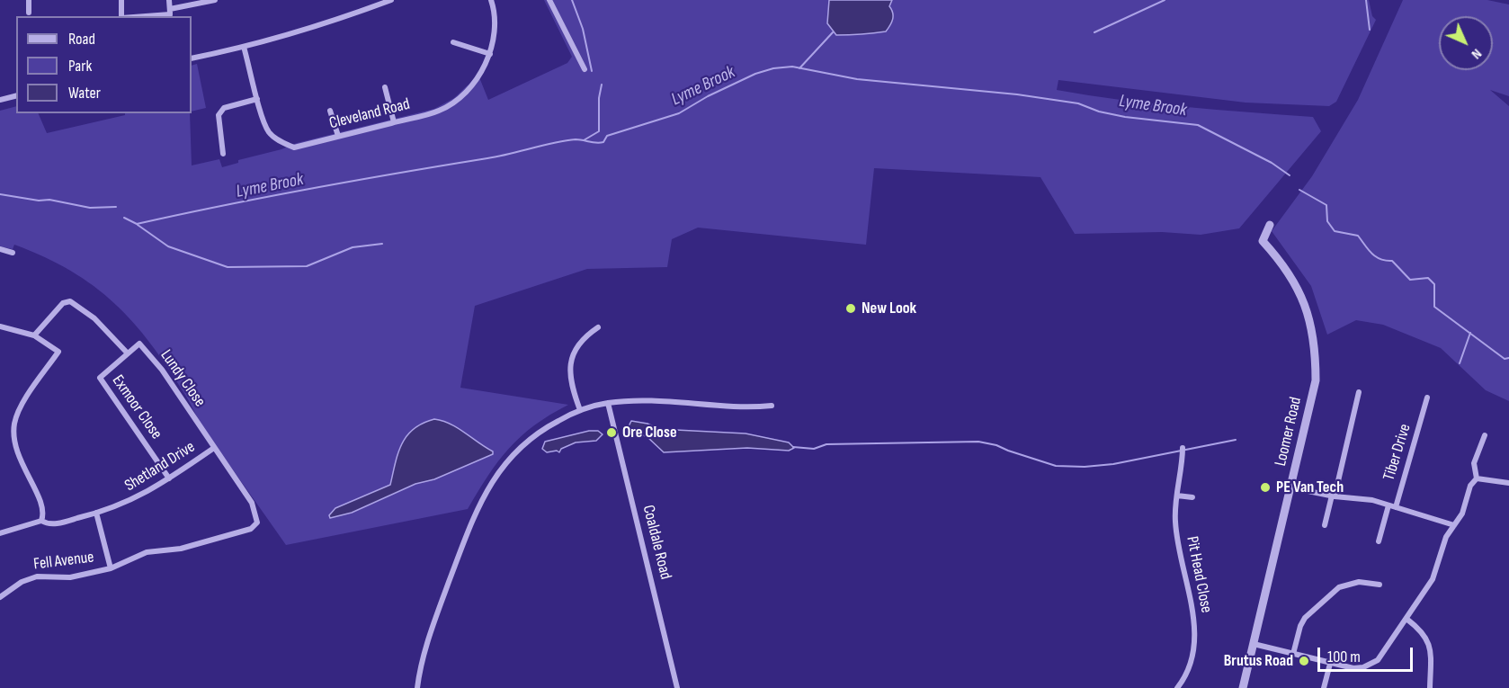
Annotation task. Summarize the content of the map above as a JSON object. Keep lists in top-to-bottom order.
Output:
{
  "streets": {
    "street": [
      "Cleveland Road",
      "Lundy Close",
      "Exmoor Close",
      "Loomer Road",
      "Tiber Drive",
      "Shetland Drive",
      "Coaldale Road",
      "Fell Avenue",
      "Pit Head Close"
    ]
  },
  "crossings": [
    ["Lundy Close", "Exmoor Close"],
    ["Lundy Close", "Shetland Drive"],
    ["Exmoor Close", "Shetland Drive"],
    ["Shetland Drive", "Fell Avenue"]
  ],
  "water": ["Lyme Brook"],
  "places": [
    "New Look",
    "Ore Close",
    "PE Van Tech",
    "Brutus Road"
  ],
  "legend": ["Road", "Park", "Water"],
  "scale_bar": "100 m",
  "north": "bottom right"
}
